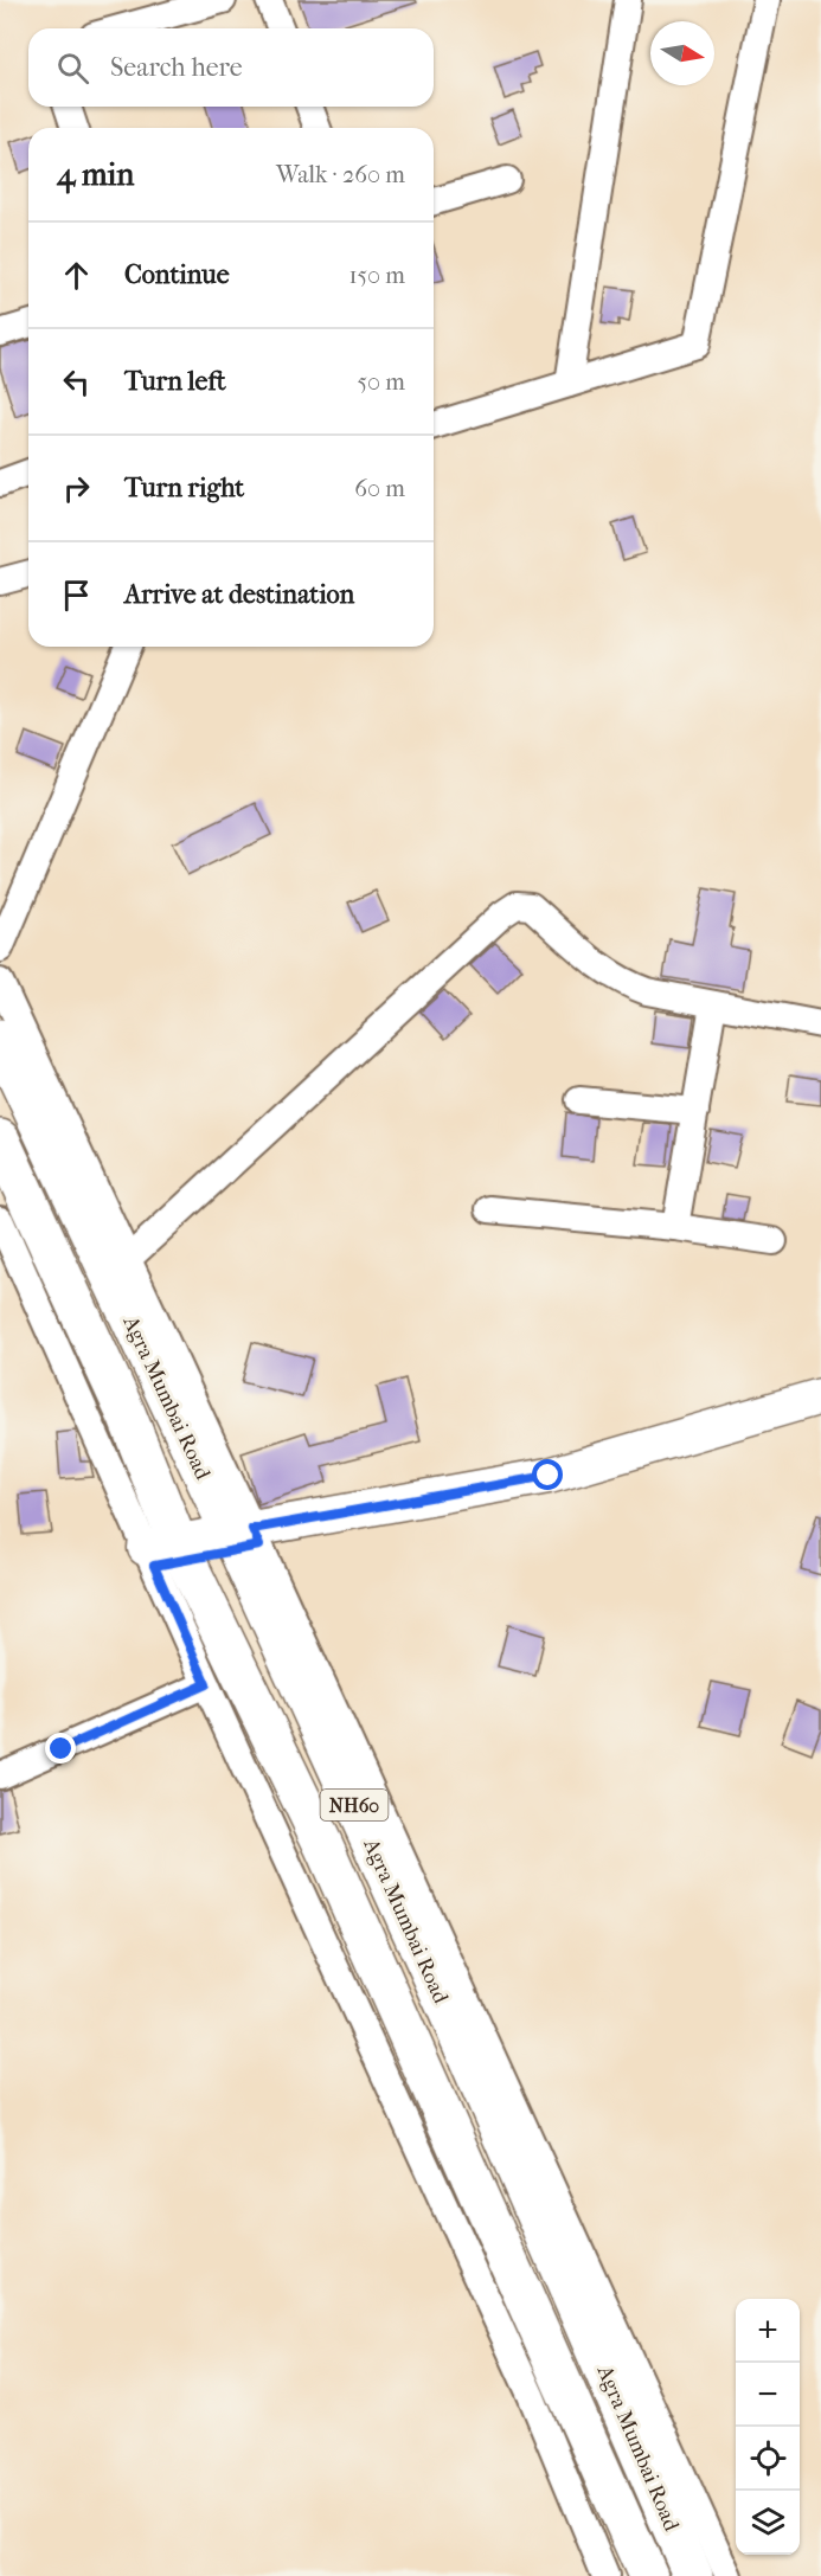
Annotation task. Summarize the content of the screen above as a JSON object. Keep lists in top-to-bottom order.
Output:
{
  "streets": {
    "highway": ["Agra Mumbai Road", "NH60"]
  },
  "north": "right",
  "page": {
    "search": "Search here",
    "heading": ["4 min", "Walk · 260 m"],
    "list": [
      ["Continue", "150 m"],
      ["Turn left", "50 m"],
      ["Turn right", "60 m"],
      "Arrive at destination"
    ],
    "map_buttons": ["+", "−"]
  }
}
